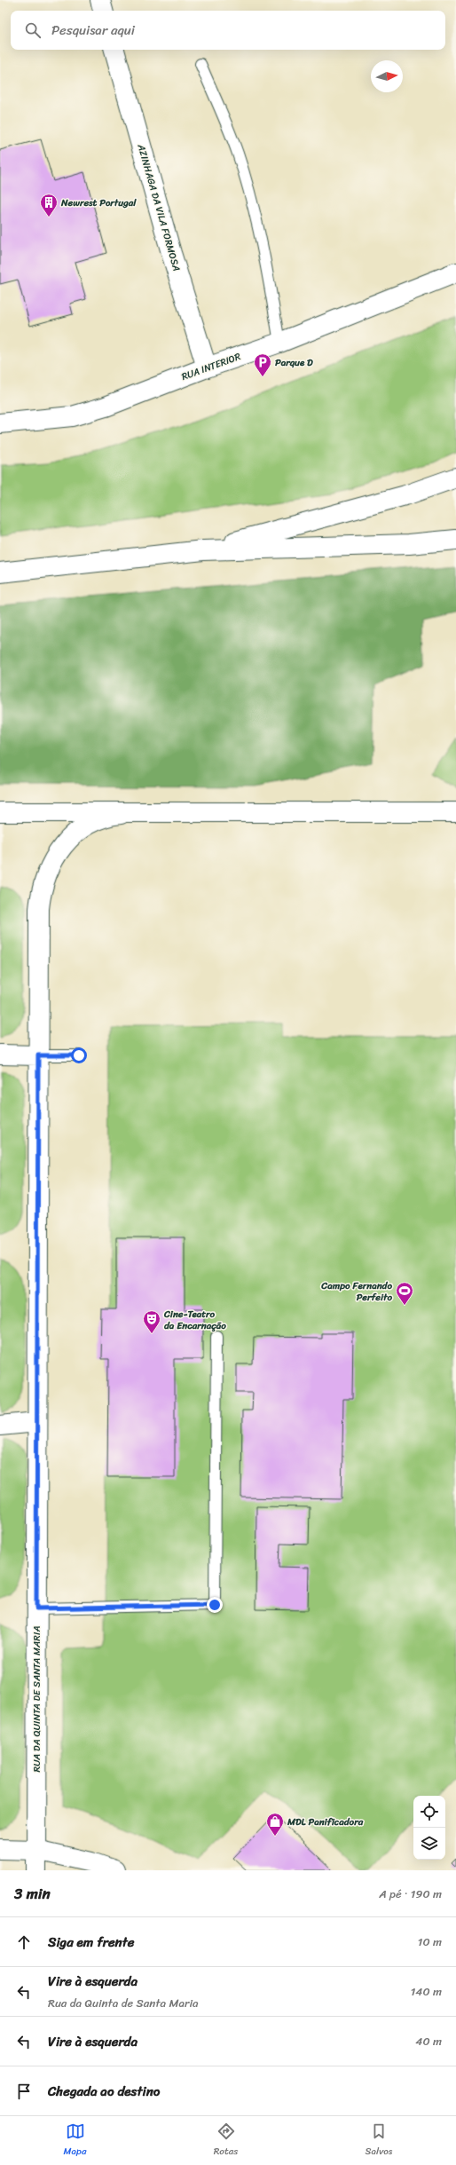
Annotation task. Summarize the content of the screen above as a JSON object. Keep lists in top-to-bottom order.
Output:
{
  "streets": {
    "main road": ["AZINHAGA DA VILA FORMOSA", "RUA INTERIOR", "RUA DA QUINTA DE SANTA MARIA"]
  },
  "crossings": [
    ["AZINHAGA DA VILA FORMOSA", "RUA INTERIOR"]
  ],
  "places": {
    "building": ["Newrest Portugal"],
    "parking": ["Parque D"],
    "sports": ["Campo Fernando Perfeito"],
    "theatre": ["Cine-Teatro da Encarnação"],
    "shop": ["MDL Panificadora"]
  },
  "north": "right",
  "page": {
    "search": "Pesquisar aqui",
    "heading": ["3 min", "A pé · 190 m"],
    "list": [
      ["Siga em frente", "10 m"],
      ["Vire à esquerda", "Rua da Quinta de Santa Maria", "140 m"],
      ["Vire à esquerda", "40 m"],
      "Chegada ao destino"
    ],
    "nav": ["Mapa", "Rotas", "Salvos"]
  }
}
